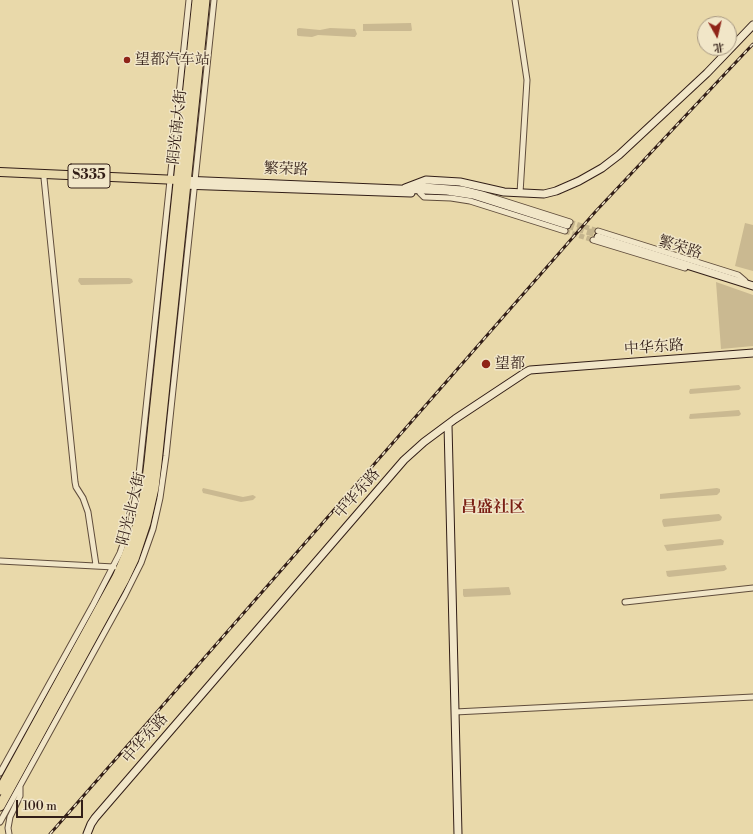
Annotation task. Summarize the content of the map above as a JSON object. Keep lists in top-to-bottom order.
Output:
{
  "streets": {
    "highway": ["阳光南大街", "阳光北大街"],
    "main road": ["繁荣路", "S335"],
    "street": ["中华东路"]
  },
  "crossings": [
    ["阳光南大街", "繁荣路"],
    ["阳光南大街", "阳光北大街"],
    ["繁荣路", "阳光北大街"]
  ],
  "districts": ["昌盛社区"],
  "places": ["望都汽车站", "望都"],
  "scale_bar": "100 m",
  "north": "bottom"
}
